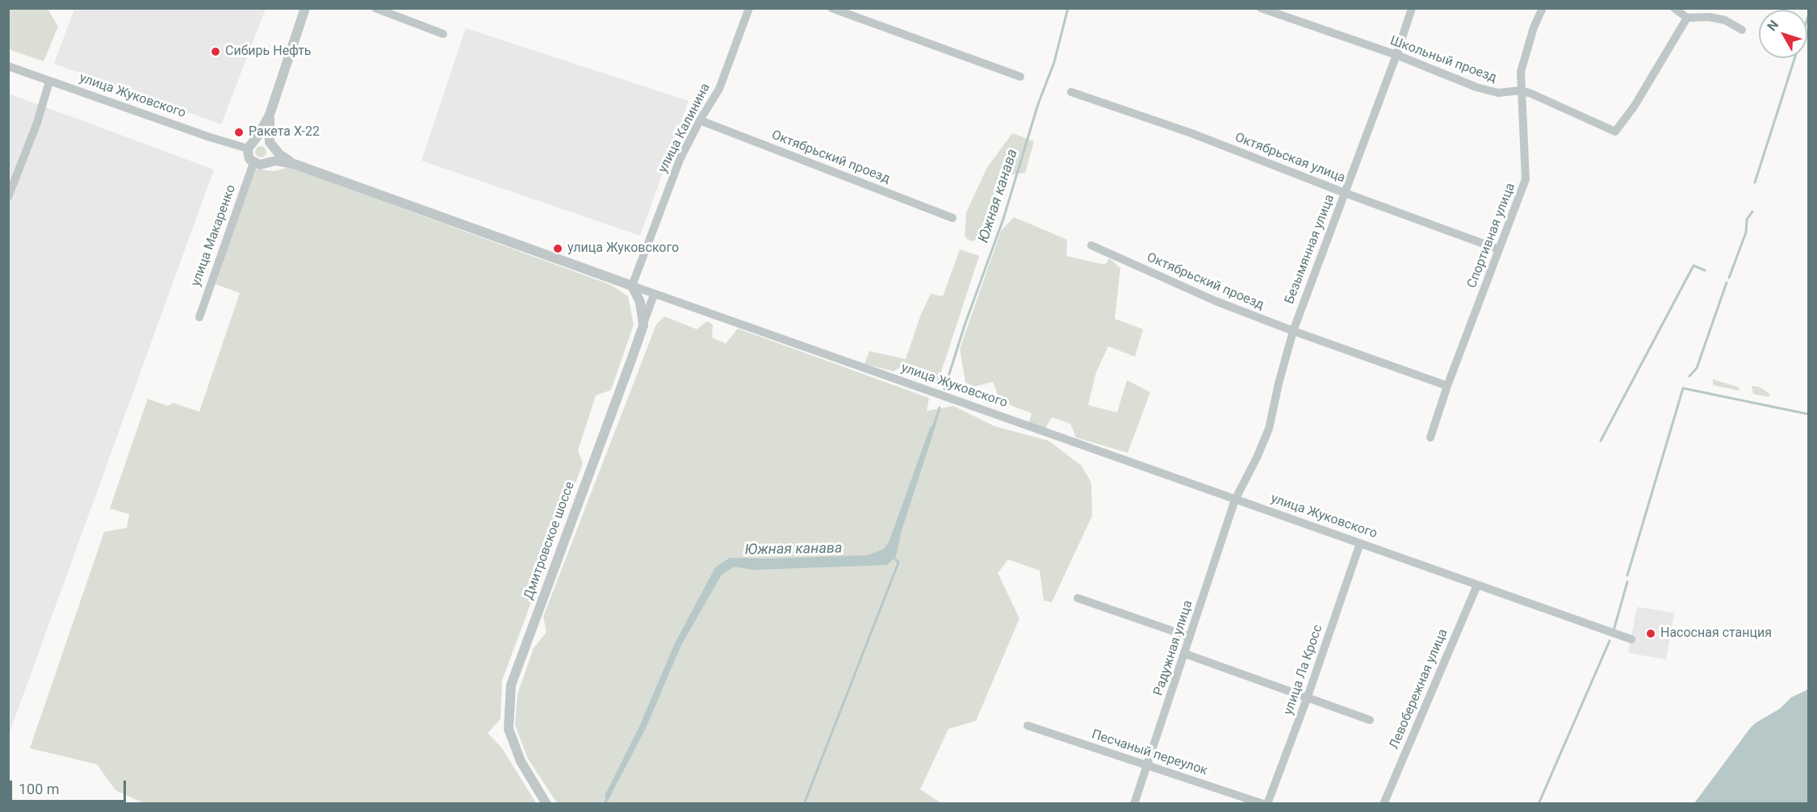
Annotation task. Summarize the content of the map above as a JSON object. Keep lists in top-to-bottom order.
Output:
{
  "streets": {
    "street": [
      "Школьный проезд",
      "улица Жуковского",
      "улица Калинина",
      "Октябрьский проезд",
      "Октябрьская улица",
      "улица Макаренко",
      "Спортивная улица",
      "Безымянная улица",
      "Дмитровское шоссе",
      "Радужная улица",
      "улица Ла Кросс",
      "Левобережная улица",
      "Песчаный переулок"
    ]
  },
  "crossings": [
    ["Школьный проезд", "Спортивная улица"],
    ["Школьный проезд", "Безымянная улица"],
    ["улица Жуковского", "улица Калинина"],
    ["улица Жуковского", "улица Макаренко"],
    ["улица Жуковского", "Безымянная улица"],
    ["улица Жуковского", "Дмитровское шоссе"],
    ["улица Жуковского", "Радужная улица"],
    ["улица Жуковского", "улица Ла Кросс"],
    ["улица Жуковского", "Левобережная улица"],
    ["улица Калинина", "Октябрьский проезд"],
    ["улица Калинина", "Дмитровское шоссе"],
    ["Октябрьский проезд", "Спортивная улица"],
    ["Октябрьский проезд", "Безымянная улица"],
    ["Октябрьская улица", "Спортивная улица"],
    ["Октябрьская улица", "Безымянная улица"],
    ["Безымянная улица", "Радужная улица"],
    ["Радужная улица", "Песчаный переулок"]
  ],
  "water": ["Южная канава"],
  "places": [
    "Сибирь Нефть",
    "Ракета Х-22",
    "улица Жуковского",
    "Насосная станция"
  ],
  "scale_bar": "100 m",
  "north": "top left"
}
